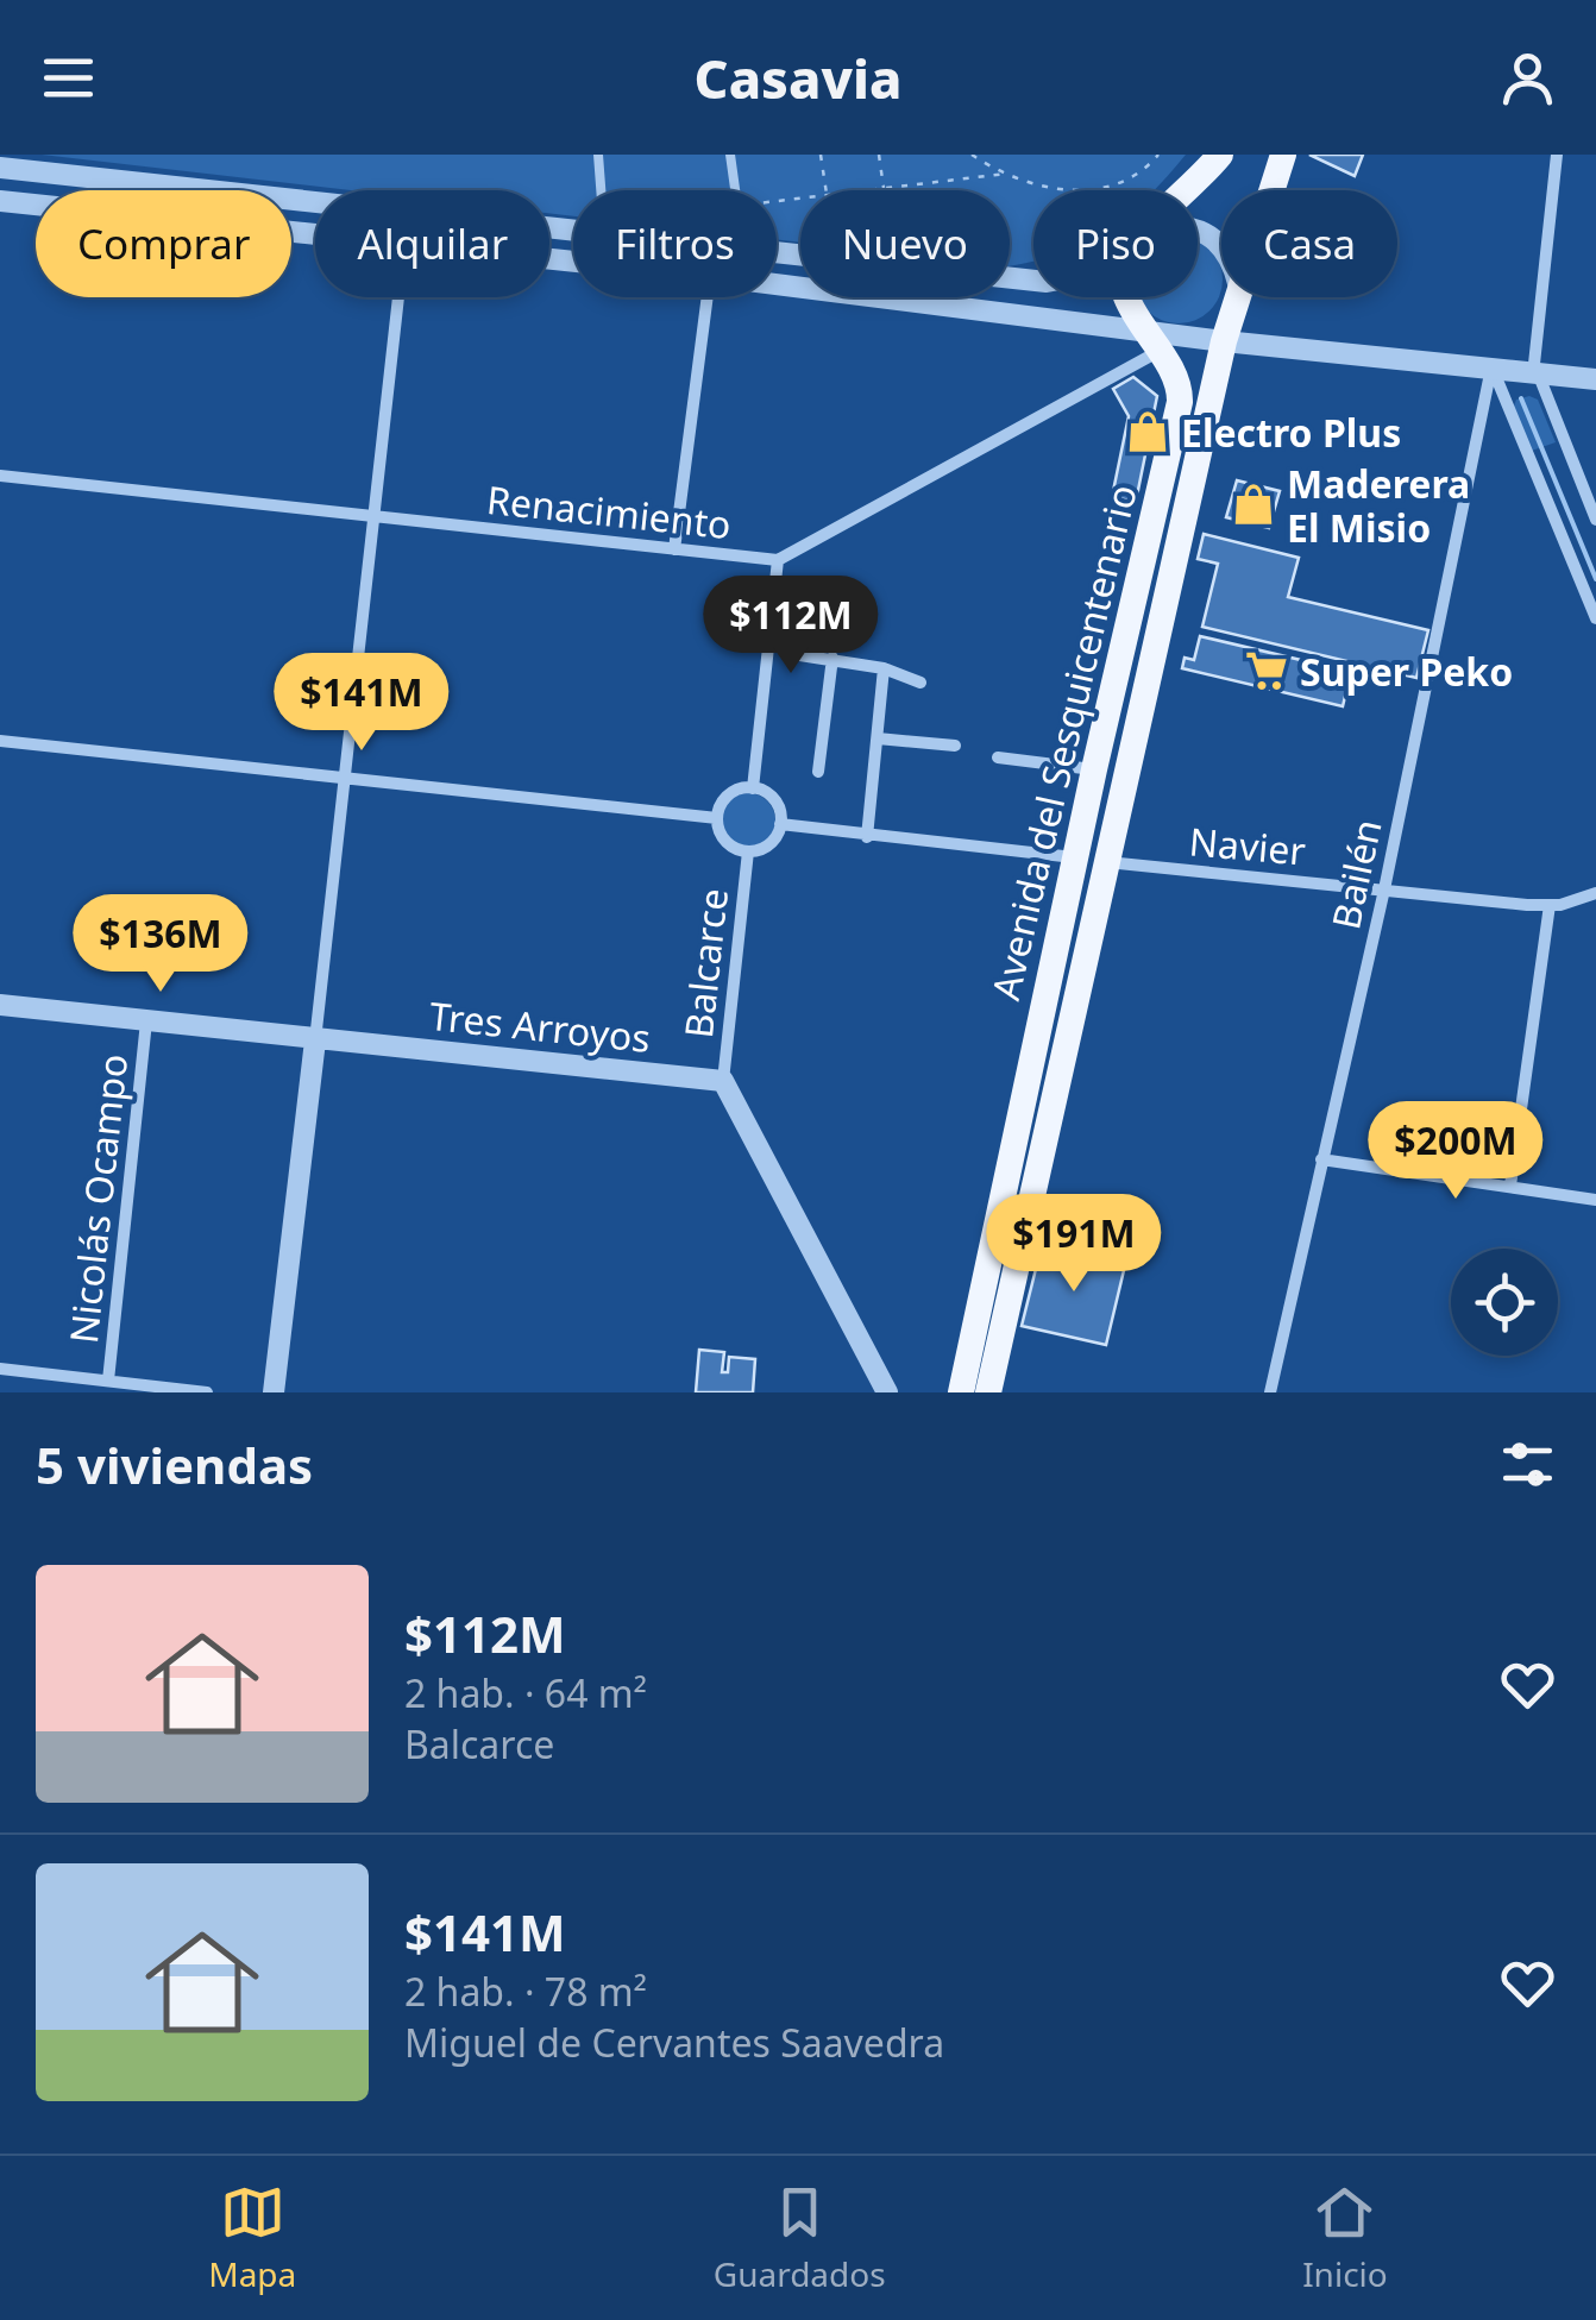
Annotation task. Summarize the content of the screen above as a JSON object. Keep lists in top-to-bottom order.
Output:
{
  "streets": {
    "main road": ["Avenida del Sesquicentenario"],
    "street": [
      "Renacimiento",
      "Navier",
      "Bailén",
      "Balcarce",
      "Tres Arroyos",
      "Nicolás Ocampo"
    ]
  },
  "crossings": [
    ["Renacimiento", "Avenida del Sesquicentenario"],
    ["Avenida del Sesquicentenario", "Navier"],
    ["Navier", "Bailén"],
    ["Balcarce", "Tres Arroyos"],
    ["Tres Arroyos", "Nicolás Ocampo"]
  ],
  "places": {
    "shop": ["Electro Plus", "Maderera El Misio"],
    "supermarket": ["Super Peko"]
  },
  "page": {
    "header": "Casavia",
    "chip": [
      "Comprar",
      "Alquilar",
      "Filtros",
      "Nuevo",
      "Piso",
      "Casa"
    ],
    "price": [
      "$112M",
      "$141M",
      "$136M",
      "$200M",
      "$191M"
    ],
    "heading": "5 viviendas",
    "list": [
      {
        "name": "$112M",
        "note": "2 hab. · 64 m² · Balcarce"
      },
      {
        "name": "$141M",
        "note": "2 hab. · 78 m² · Miguel de Cervantes Saavedra"
      }
    ],
    "tabs": ["Mapa", "Guardados", "Inicio"]
  }
}
